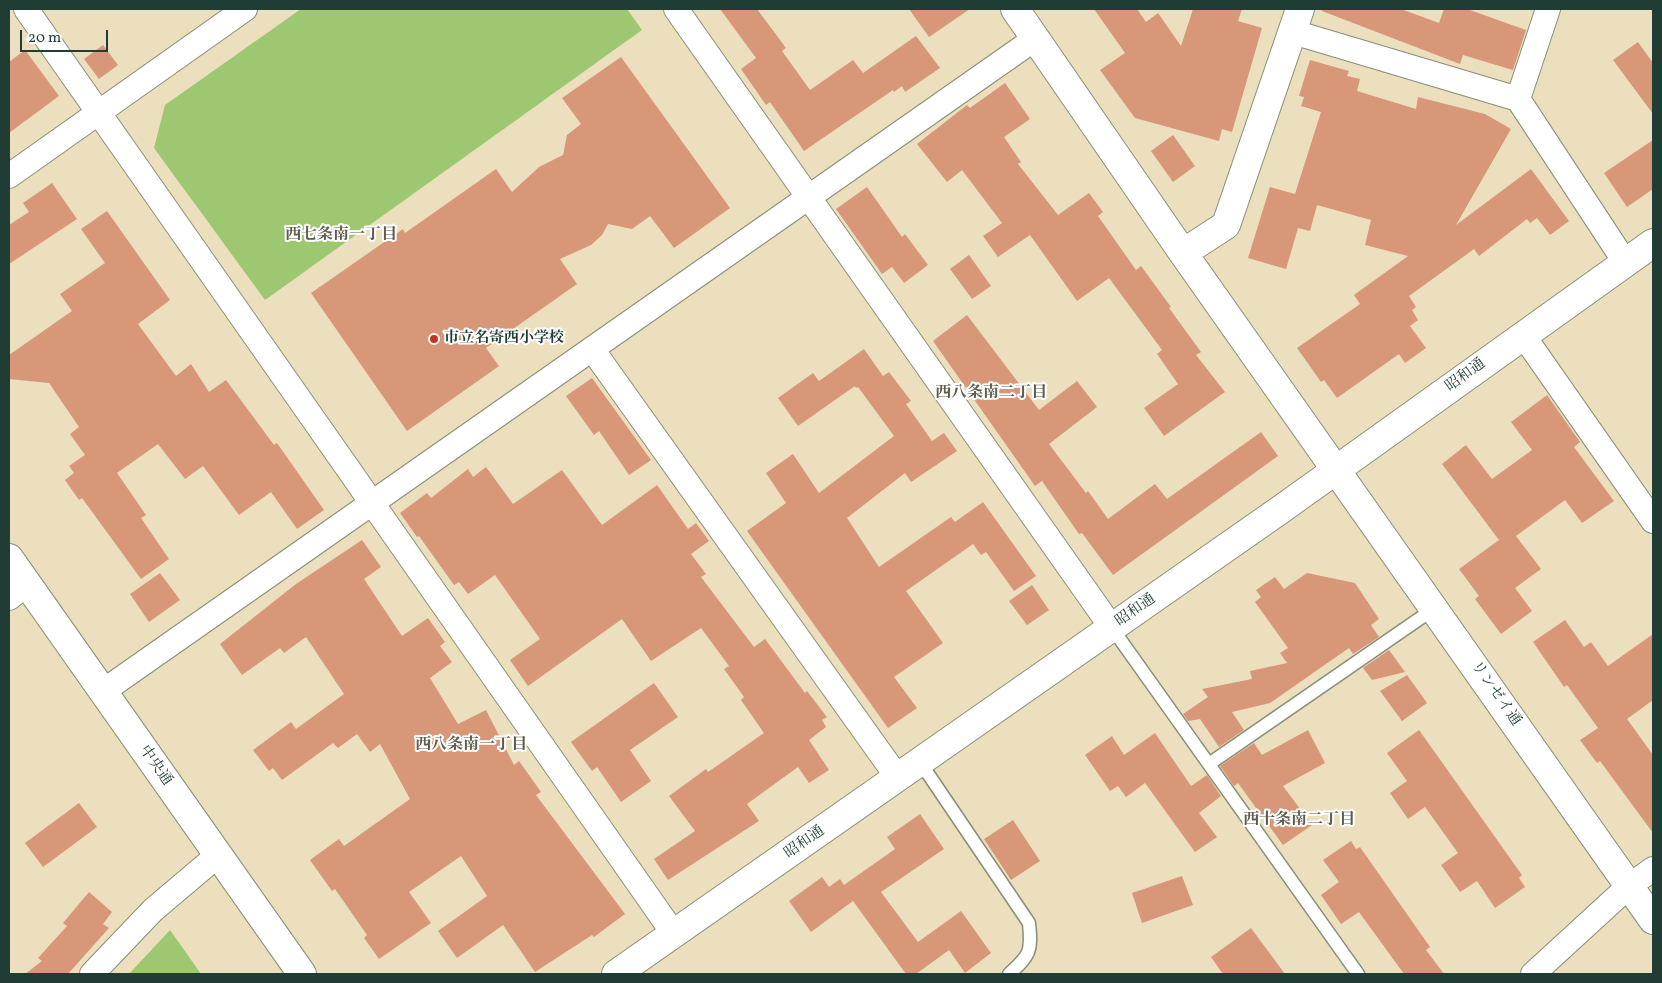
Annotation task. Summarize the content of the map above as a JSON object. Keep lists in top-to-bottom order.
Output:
{
  "streets": {
    "street": ["昭和通", "リンゼイ通", "中央通"]
  },
  "crossings": [
    ["昭和通", "リンゼイ通"]
  ],
  "districts": [
    "西七条南一丁目",
    "西八条南二丁目",
    "西八条南一丁目",
    "西十条南二丁目"
  ],
  "places": ["市立名寄西小学校"],
  "scale_bar": "20 m"
}
